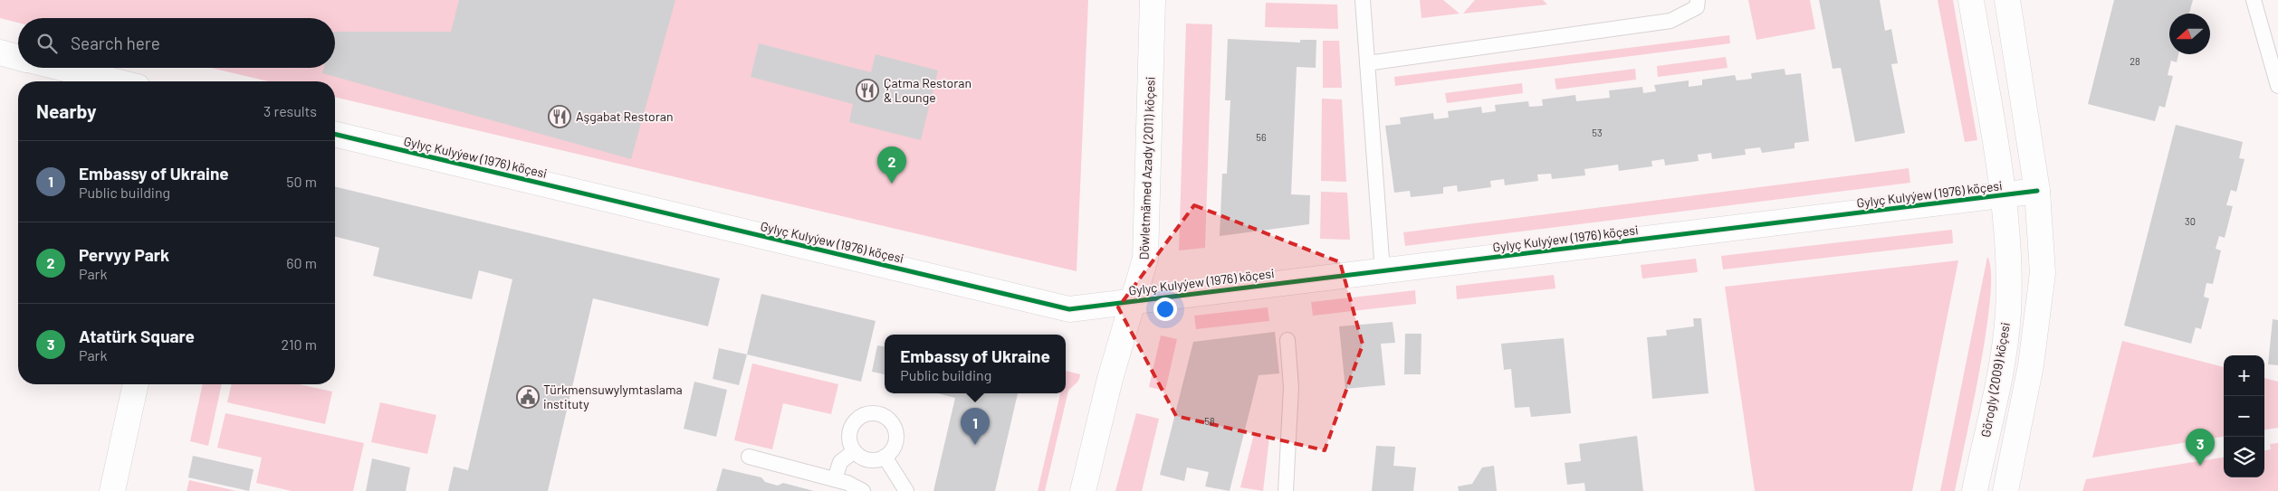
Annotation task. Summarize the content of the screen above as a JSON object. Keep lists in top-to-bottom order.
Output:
{
  "streets": {
    "street": ["Gylyç Kulyýew (1976) köçesi", "Döwletmämed Azady (2011) köçesi", "Görogly (2009) köçesi"]
  },
  "crossings": [
    ["Gylyç Kulyýew (1976) köçesi", "Döwletmämed Azady (2011) köçesi"],
    ["Gylyç Kulyýew (1976) köçesi", "Görogly (2009) köçesi"]
  ],
  "places": {
    "restaurant": ["Çatma Restoran & Lounge", "Aşgabat Restoran"],
    "public building": ["Türkmensuwylymtaslama instituty"]
  },
  "house_numbers": [
    "28",
    "53",
    "56",
    "30",
    "58"
  ],
  "north": "left",
  "page": {
    "search": "Search here",
    "heading": ["Nearby", "3 results"],
    "list": [
      {
        "mark": "1",
        "name": "Embassy of Ukraine",
        "note": "Public building",
        "value": "50 m"
      },
      {
        "mark": "2",
        "name": "Pervyy Park",
        "note": "Park",
        "value": "60 m"
      },
      {
        "mark": "3",
        "name": "Atatürk Square",
        "note": "Park",
        "value": "210 m"
      }
    ],
    "pins": ["2", "1", "3"],
    "popup": ["Embassy of Ukraine", "Public building"],
    "map_buttons": ["+", "−"]
  }
}
